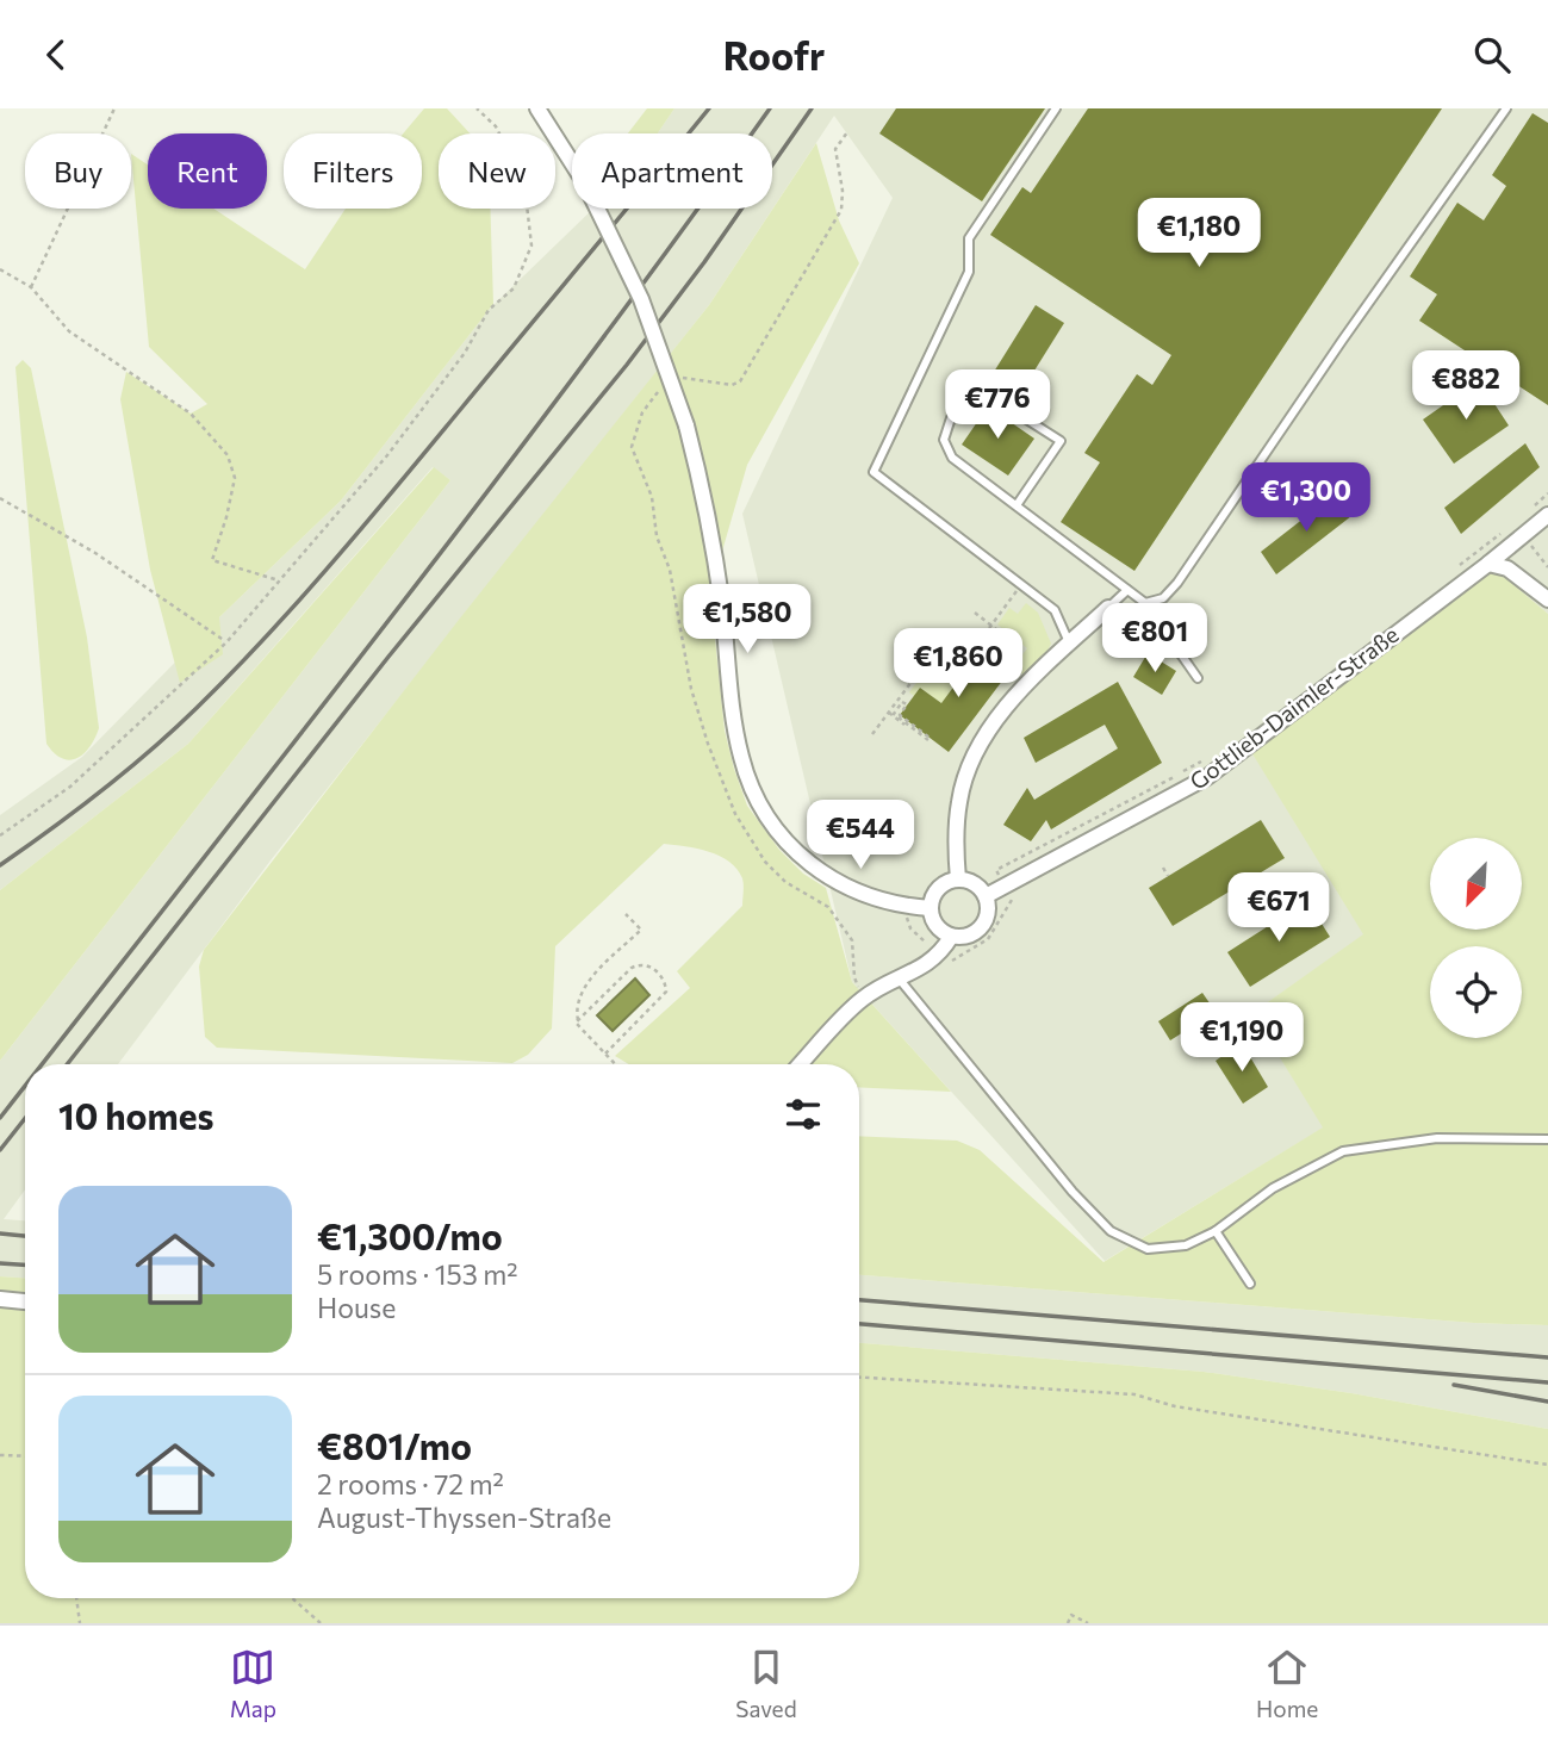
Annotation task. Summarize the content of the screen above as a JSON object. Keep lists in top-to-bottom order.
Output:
{
  "streets": {
    "street": ["Gottlieb-Daimler-Straße"]
  },
  "north": "bottom left",
  "page": {
    "header": "Roofr",
    "chip": [
      "Buy",
      "Rent",
      "Filters",
      "New",
      "Apartment"
    ],
    "price": [
      "€1,180",
      "€882",
      "€776",
      "€1,300",
      "€1,580",
      "€801",
      "€1,860",
      "€544",
      "€671",
      "€1,190"
    ],
    "heading": "10 homes",
    "list": [
      {
        "name": "€1,300/mo",
        "note": "5 rooms · 153 m² · House"
      },
      {
        "name": "€801/mo",
        "note": "2 rooms · 72 m² · August-Thyssen-Straße"
      }
    ],
    "tabs": ["Map", "Saved", "Home"]
  }
}
